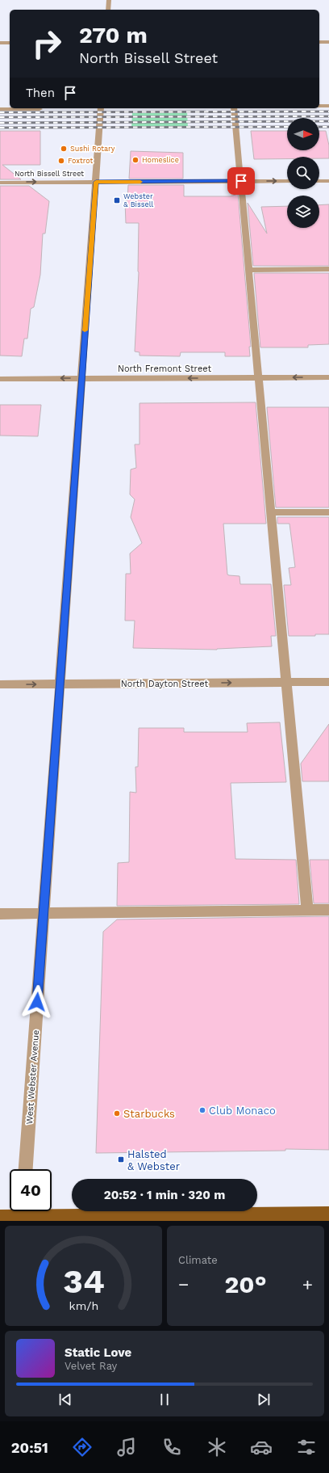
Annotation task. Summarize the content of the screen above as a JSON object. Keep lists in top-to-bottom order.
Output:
{
  "streets": {
    "street": [
      "North Bissell Street",
      "North Fremont Street",
      "North Dayton Street",
      "West Webster Avenue"
    ]
  },
  "crossings": [
    ["North Bissell Street", "West Webster Avenue"],
    ["North Fremont Street", "West Webster Avenue"],
    ["North Dayton Street", "West Webster Avenue"]
  ],
  "one_way": ["North Bissell Street", "North Fremont Street", "North Dayton Street"],
  "places": {
    "other": [
      "Sushi Rotary",
      "Homeslice",
      "Foxtrot",
      "Club Monaco",
      "Starbucks"
    ],
    "transit": ["Webster & Bissell", "Halsted & Webster"]
  },
  "north": "right",
  "page": {
    "turn": ["270 m", "North Bissell Street"],
    "then": "Then",
    "limit": "40",
    "trip": "20:52 · 1 min · 320 m",
    "tile": "Climate",
    "heat": ["−", "20°", "+"],
    "song": ["Static Love", "Velvet Ray"],
    "tabs": "20:51",
    "gauge": ["34", "km/h"]
  }
}
